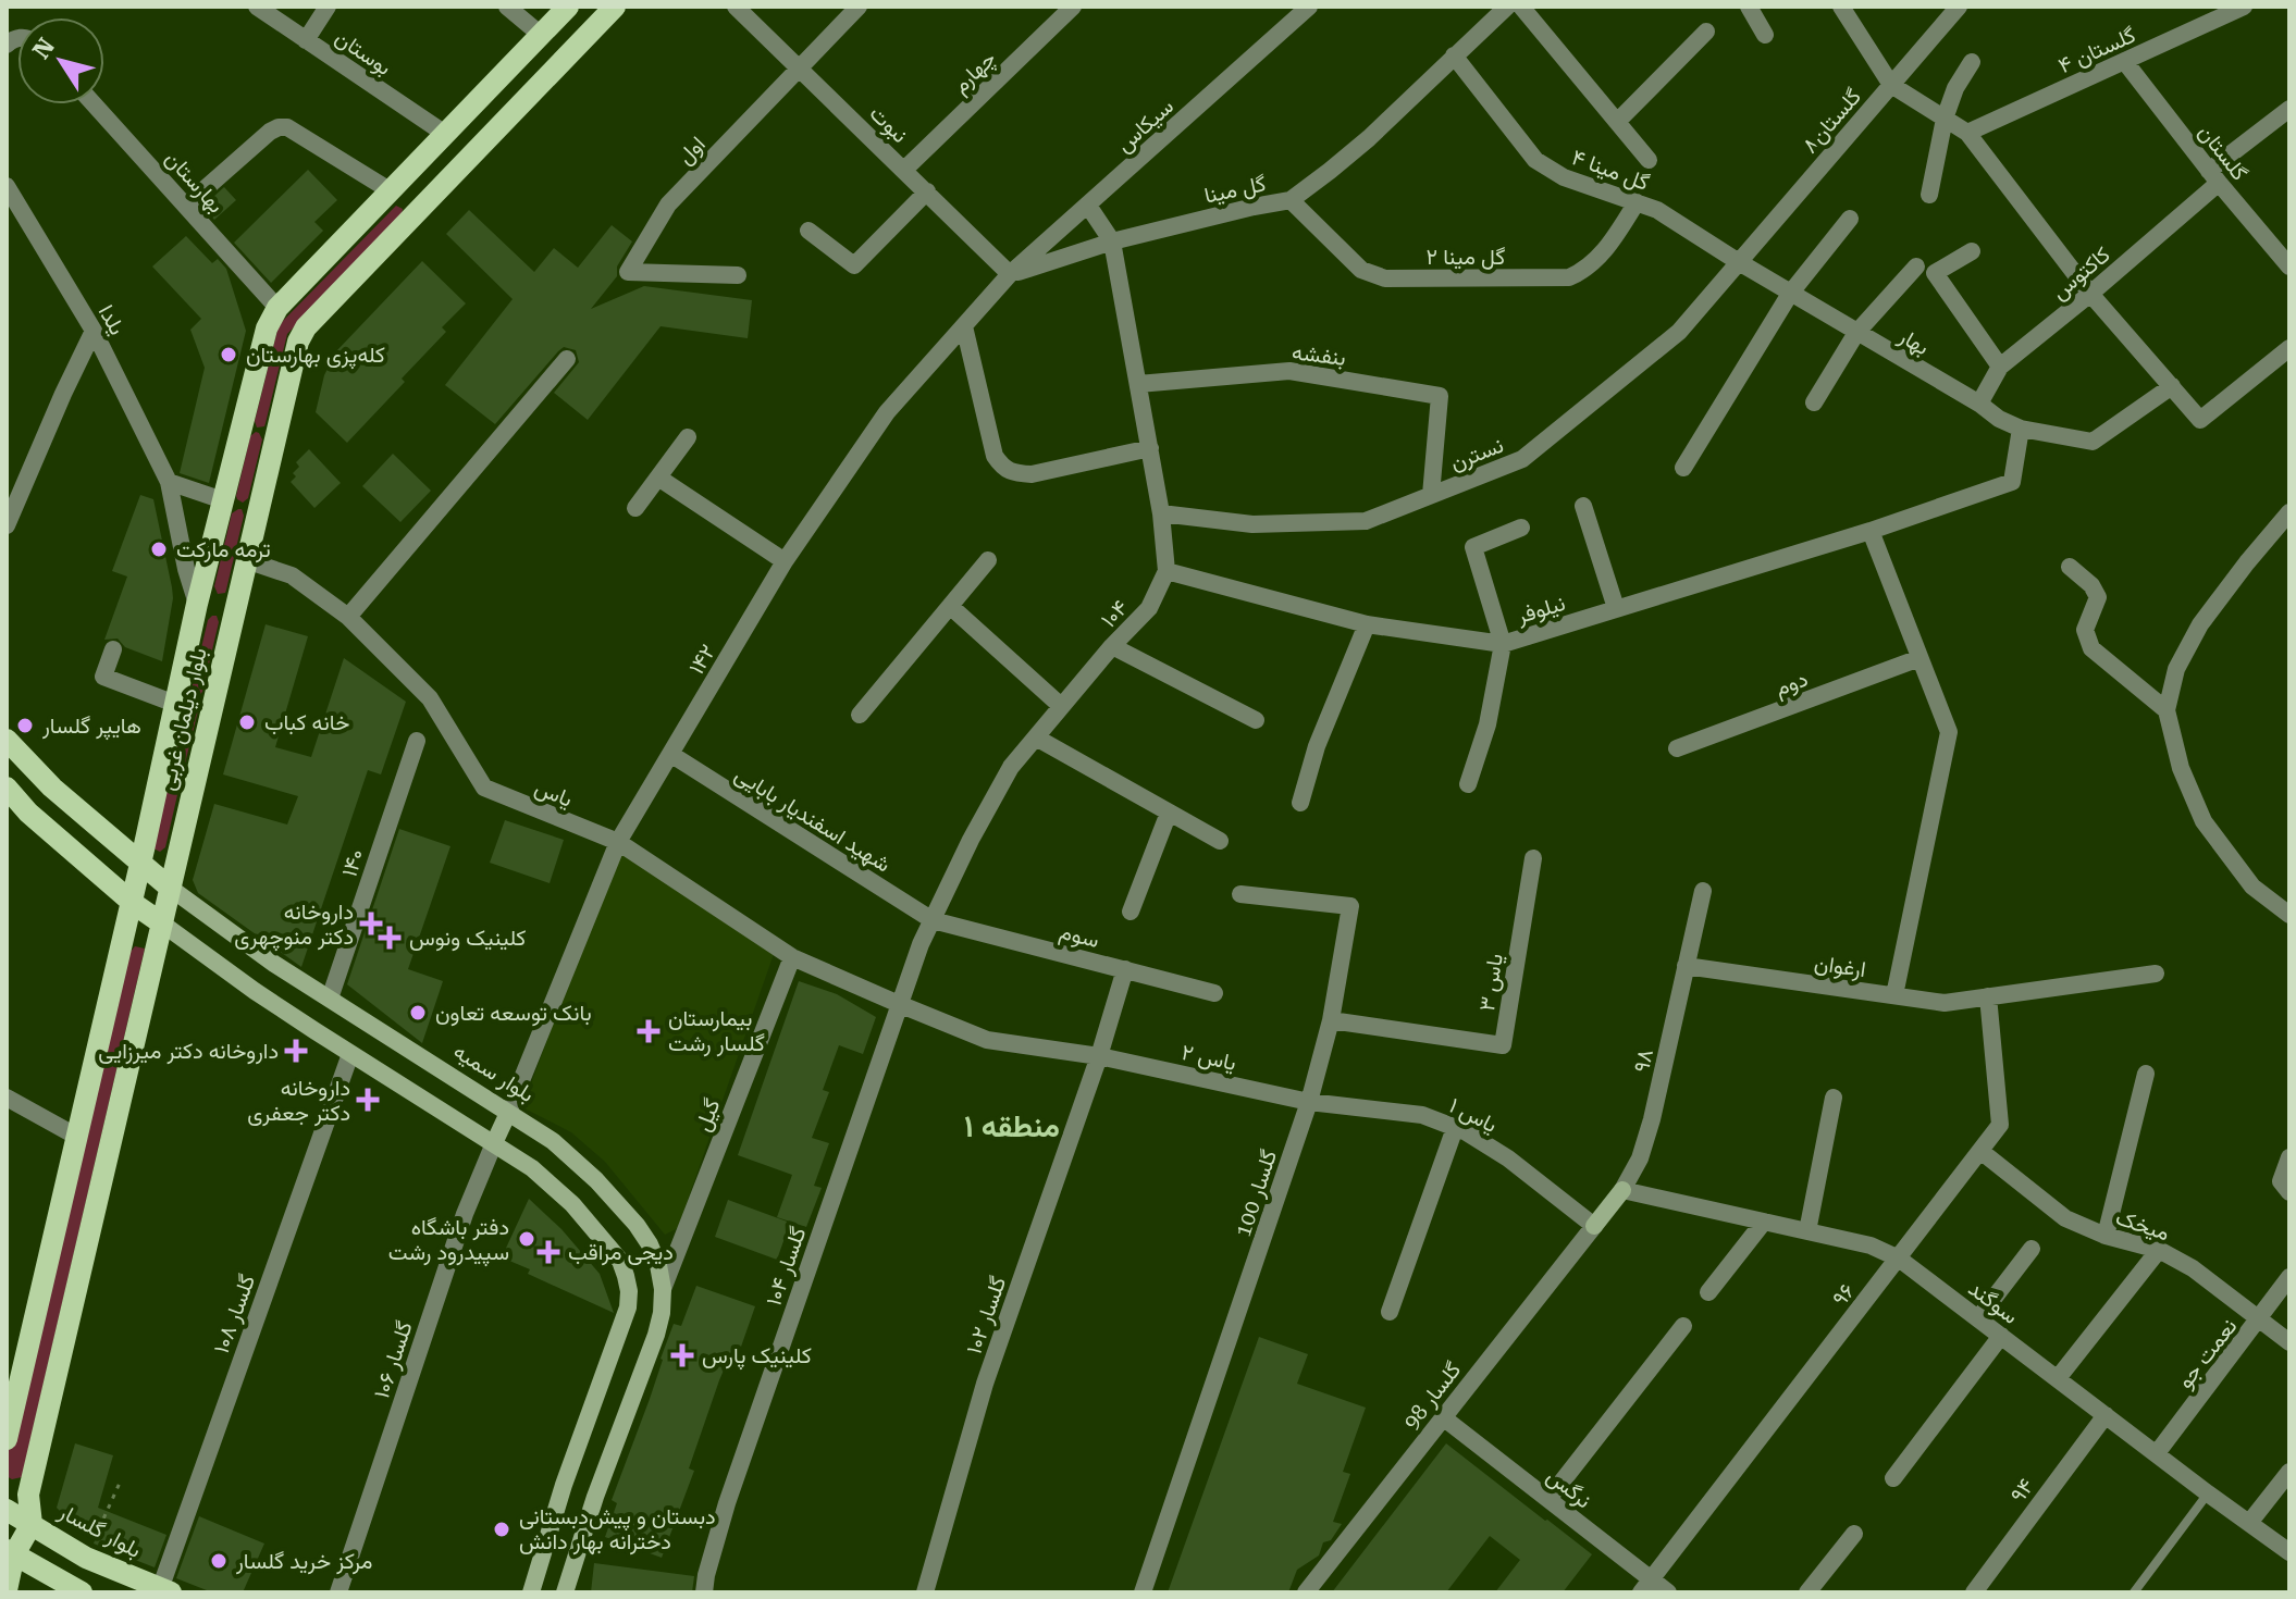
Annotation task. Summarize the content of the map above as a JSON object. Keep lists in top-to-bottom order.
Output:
{
  "streets": {
    "main road": [
      "بلوار دیلمان غربی",
      "۹۸",
      "بلوار سمیه",
      "بلوار گلسار"
    ],
    "street": [
      "گلستان ۴",
      "بوستان",
      "چهارم",
      "گلستان۸",
      "نبوت",
      "سیکاس",
      "اول",
      "گلستان",
      "گل مینا ۴",
      "بهارستان",
      "گل مینا",
      "گل مینا ۲",
      "کاکتوس",
      "یلدا",
      "بهار",
      "بنفشه",
      "نسترن",
      "نیلوفر",
      "۱۰۴",
      "۱۴۲",
      "دوم",
      "یاس",
      "شهید اسفندیار بابایی",
      "۱۴۰",
      "سوم",
      "ارغوان",
      "یاس ۳",
      "یاس ۲",
      "گیل",
      "یاس ۱",
      "گلسار 100",
      "میخک",
      "گلسار ۱۰۴",
      "۹۶",
      "سوگند",
      "گلسار ۱۰۸",
      "گلسار ۱۰۲",
      "نعمت جو",
      "گلسار ۱۰۶",
      "گلسار 98",
      "نرگس",
      "۹۴"
    ]
  },
  "crossings": [
    ["گلستان ۴", "گلستان"],
    ["بوستان", "بلوار دیلمان غربی"],
    ["چهارم", "نبوت"],
    ["گلستان۸", "گل مینا ۴"],
    ["گلستان۸", "بهار"],
    ["گلستان۸", "نسترن"],
    ["نبوت", "سیکاس"],
    ["نبوت", "اول"],
    ["نبوت", "گل مینا"],
    ["نبوت", "۱۴۲"],
    ["سیکاس", "گل مینا"],
    ["سیکاس", "۱۴۲"],
    ["گلستان", "کاکتوس"],
    ["گل مینا ۴", "گل مینا"],
    ["گل مینا ۴", "گل مینا ۲"],
    ["گل مینا ۴", "بهار"],
    ["گل مینا ۴", "نسترن"],
    ["بهارستان", "بلوار دیلمان غربی"],
    ["گل مینا", "گل مینا ۲"],
    ["گل مینا", "۱۴۲"],
    ["کاکتوس", "بهار"],
    ["یلدا", "بلوار دیلمان غربی"],
    ["بهار", "نسترن"],
    ["بهار", "نیلوفر"],
    ["بنفشه", "نسترن"],
    ["نیلوفر", "۱۰۴"],
    ["۱۰۴", "شهید اسفندیار بابایی"],
    ["۱۰۴", "سوم"],
    ["۱۰۴", "یاس ۲"],
    ["۱۰۴", "گلسار ۱۰۴"],
    ["۱۴۲", "یاس"],
    ["۱۴۲", "شهید اسفندیار بابایی"],
    ["۱۴۲", "بلوار سمیه"],
    ["بلوار دیلمان غربی", "یاس"],
    ["بلوار دیلمان غربی", "بلوار سمیه"],
    ["بلوار دیلمان غربی", "بلوار گلسار"],
    ["یاس", "گیل"],
    ["شهید اسفندیار بابایی", "سوم"],
    ["۱۴۰", "بلوار سمیه"],
    ["سوم", "گلسار ۱۰۲"],
    ["ارغوان", "۹۸"],
    ["ارغوان", "۹۶"],
    ["یاس ۳", "گلسار 100"],
    ["یاس ۲", "یاس ۱"],
    ["یاس ۲", "گلسار 100"],
    ["یاس ۲", "گلسار ۱۰۴"],
    ["یاس ۲", "گلسار ۱۰۲"],
    ["۹۸", "یاس ۱"],
    ["۹۸", "سوگند"],
    ["۹۸", "گلسار 98"],
    ["بلوار سمیه", "گیل"],
    ["یاس ۱", "گلسار 100"],
    ["یاس ۱", "گلسار 98"],
    ["میخک", "۹۶"],
    ["میخک", "نعمت جو"],
    ["۹۶", "سوگند"],
    ["۹۶", "نرگس"],
    ["سوگند", "نعمت جو"],
    ["سوگند", "۹۴"],
    ["گلسار ۱۰۸", "بلوار گلسار"],
    ["گلسار 98", "نرگس"]
  ],
  "districts": ["منطقه ۱"],
  "places": {
    "other": [
      "کله‌پزی بهارستان",
      "ترمه مارکت",
      "خانه کباب",
      "هایپر گلسار",
      "بانک توسعه تعاون",
      "دفتر باشگاه سپیدرود رشت",
      "دبستان و پیش‌دبستانی دخترانه بهار دانش",
      "مرکز خرید گلسار"
    ],
    "health": [
      "داروخانه دکتر منوچهری",
      "کلینیک ونوس",
      "بیمارستان گلسار رشت",
      "داروخانه دکتر میرزایی",
      "داروخانه دکتر جعفری",
      "دیجی مراقب",
      "کلینیک پارس"
    ]
  },
  "north": "top left"
}
